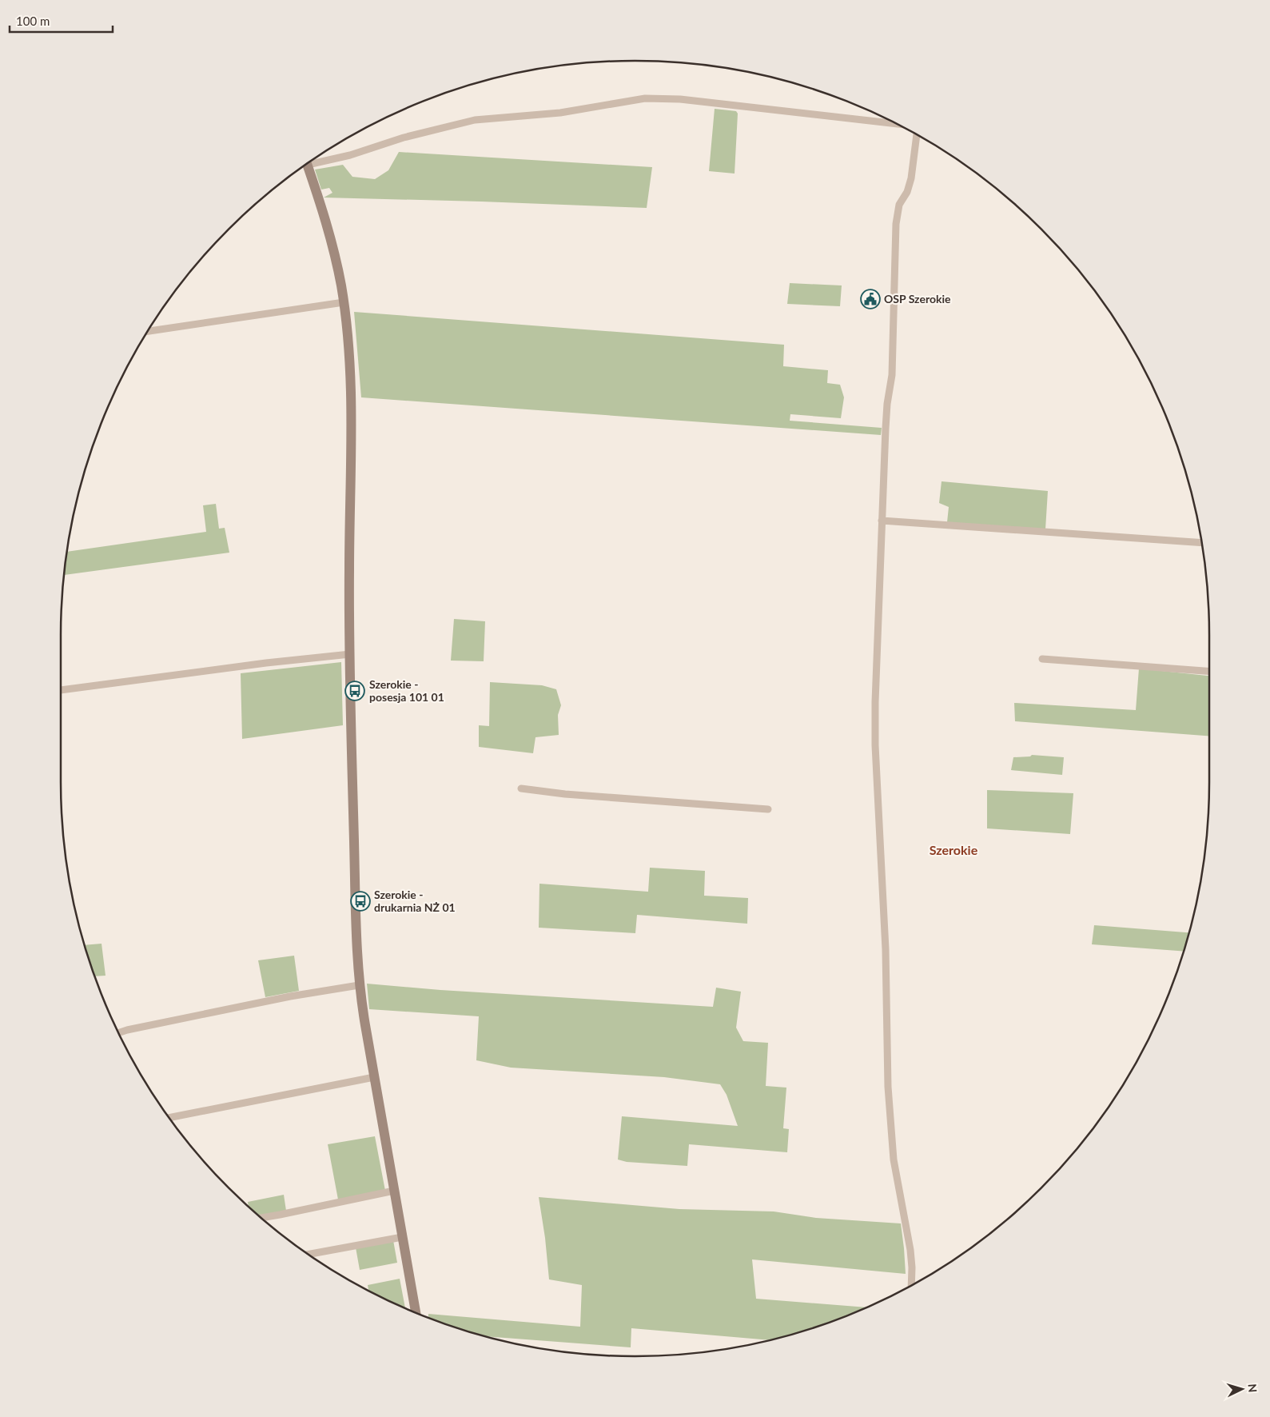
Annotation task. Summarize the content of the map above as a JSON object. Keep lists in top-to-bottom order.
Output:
{
  "districts": ["Szerokie"],
  "places": {
    "public building": ["OSP Szerokie"],
    "bus stop": ["Szerokie - posesja 101 01", "Szerokie - drukarnia NŻ 01"]
  },
  "scale_bar": "100 m",
  "north": "right"
}
